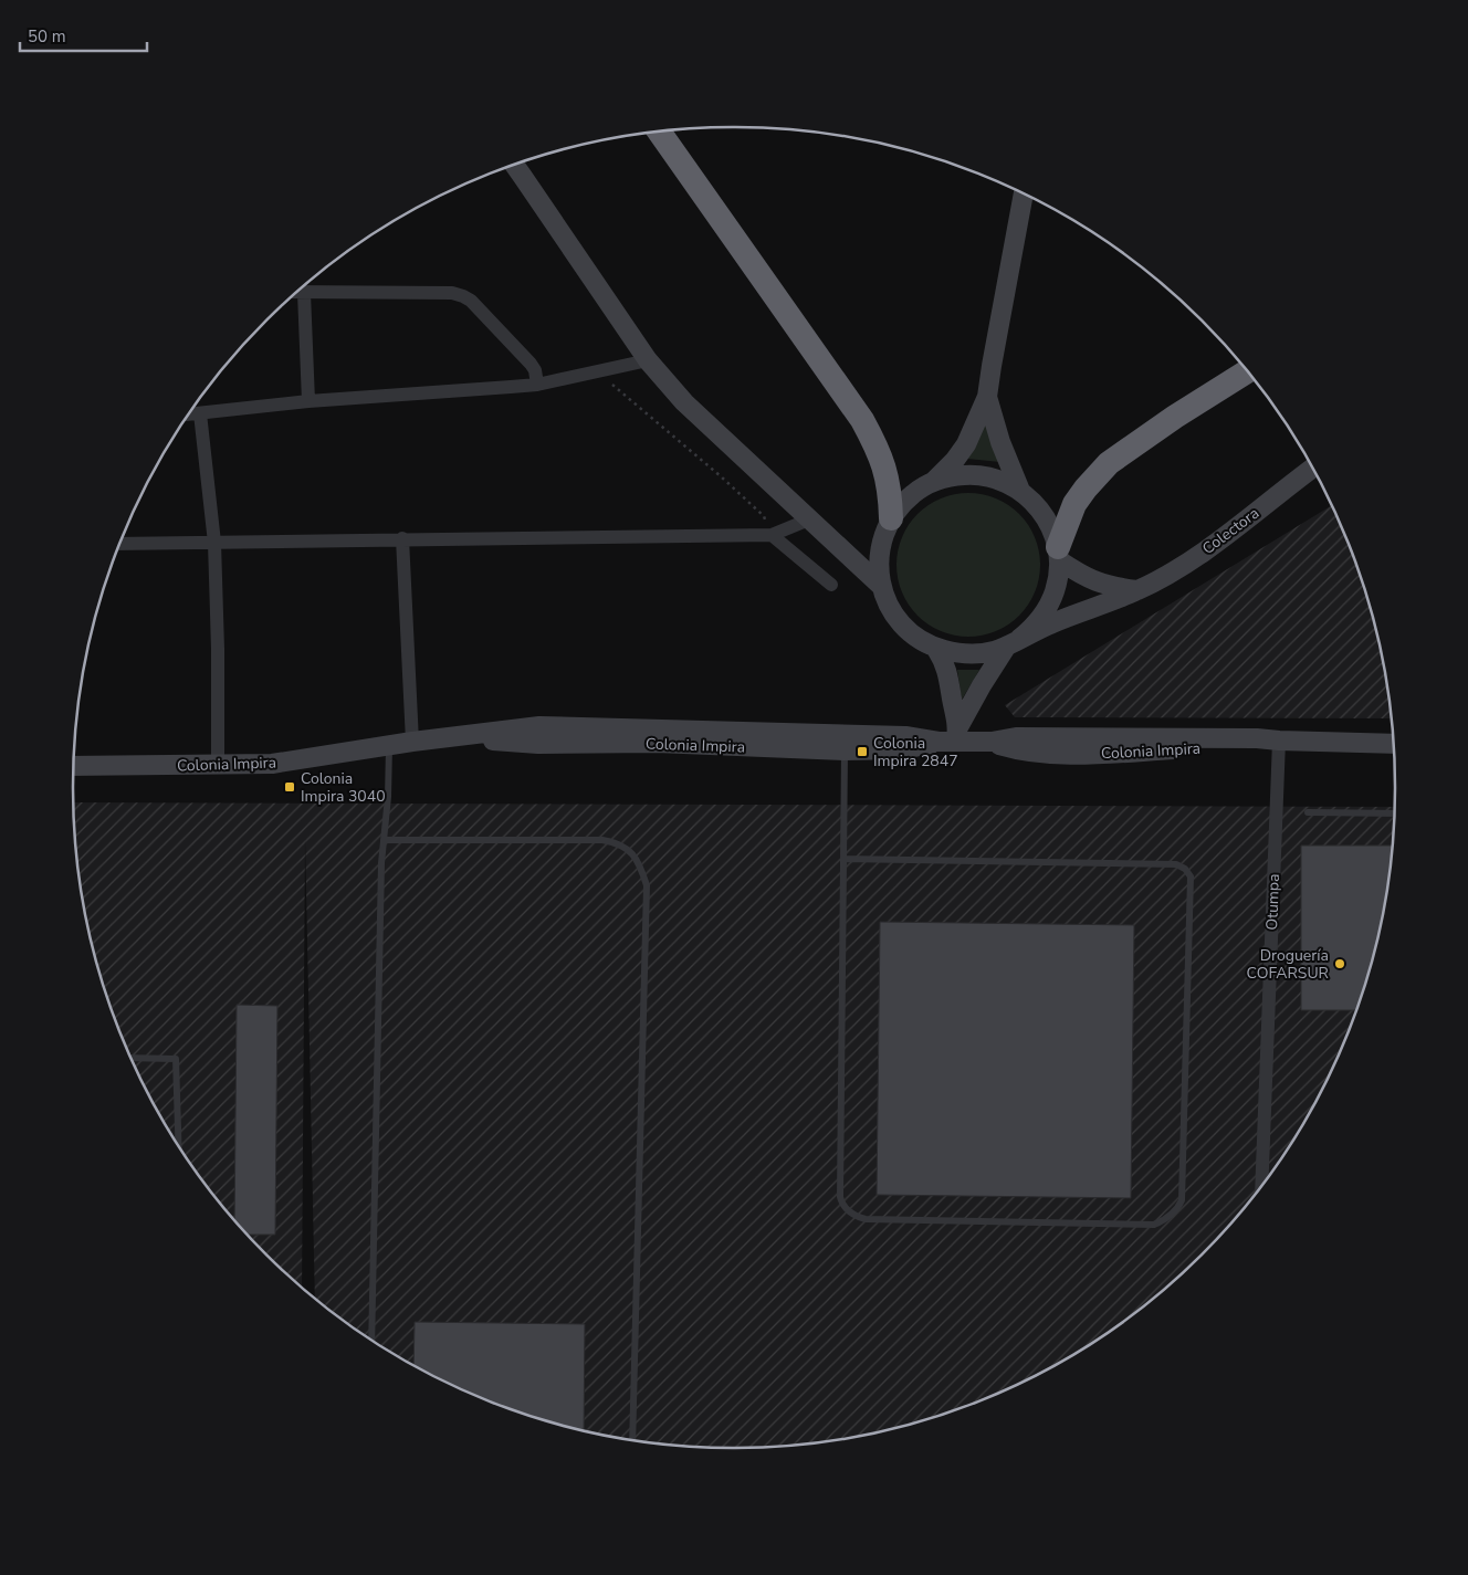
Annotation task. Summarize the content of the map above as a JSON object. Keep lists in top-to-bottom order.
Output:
{
  "streets": {
    "main road": ["Colectora", "Colonia Impira"],
    "street": ["Otumpa"]
  },
  "crossings": [
    ["Colonia Impira", "Otumpa"]
  ],
  "places": {
    "transit": ["Colonia Impira 2847", "Colonia Impira 3040"],
    "other": ["Droguería COFARSUR"]
  },
  "scale_bar": "50 m"
}
